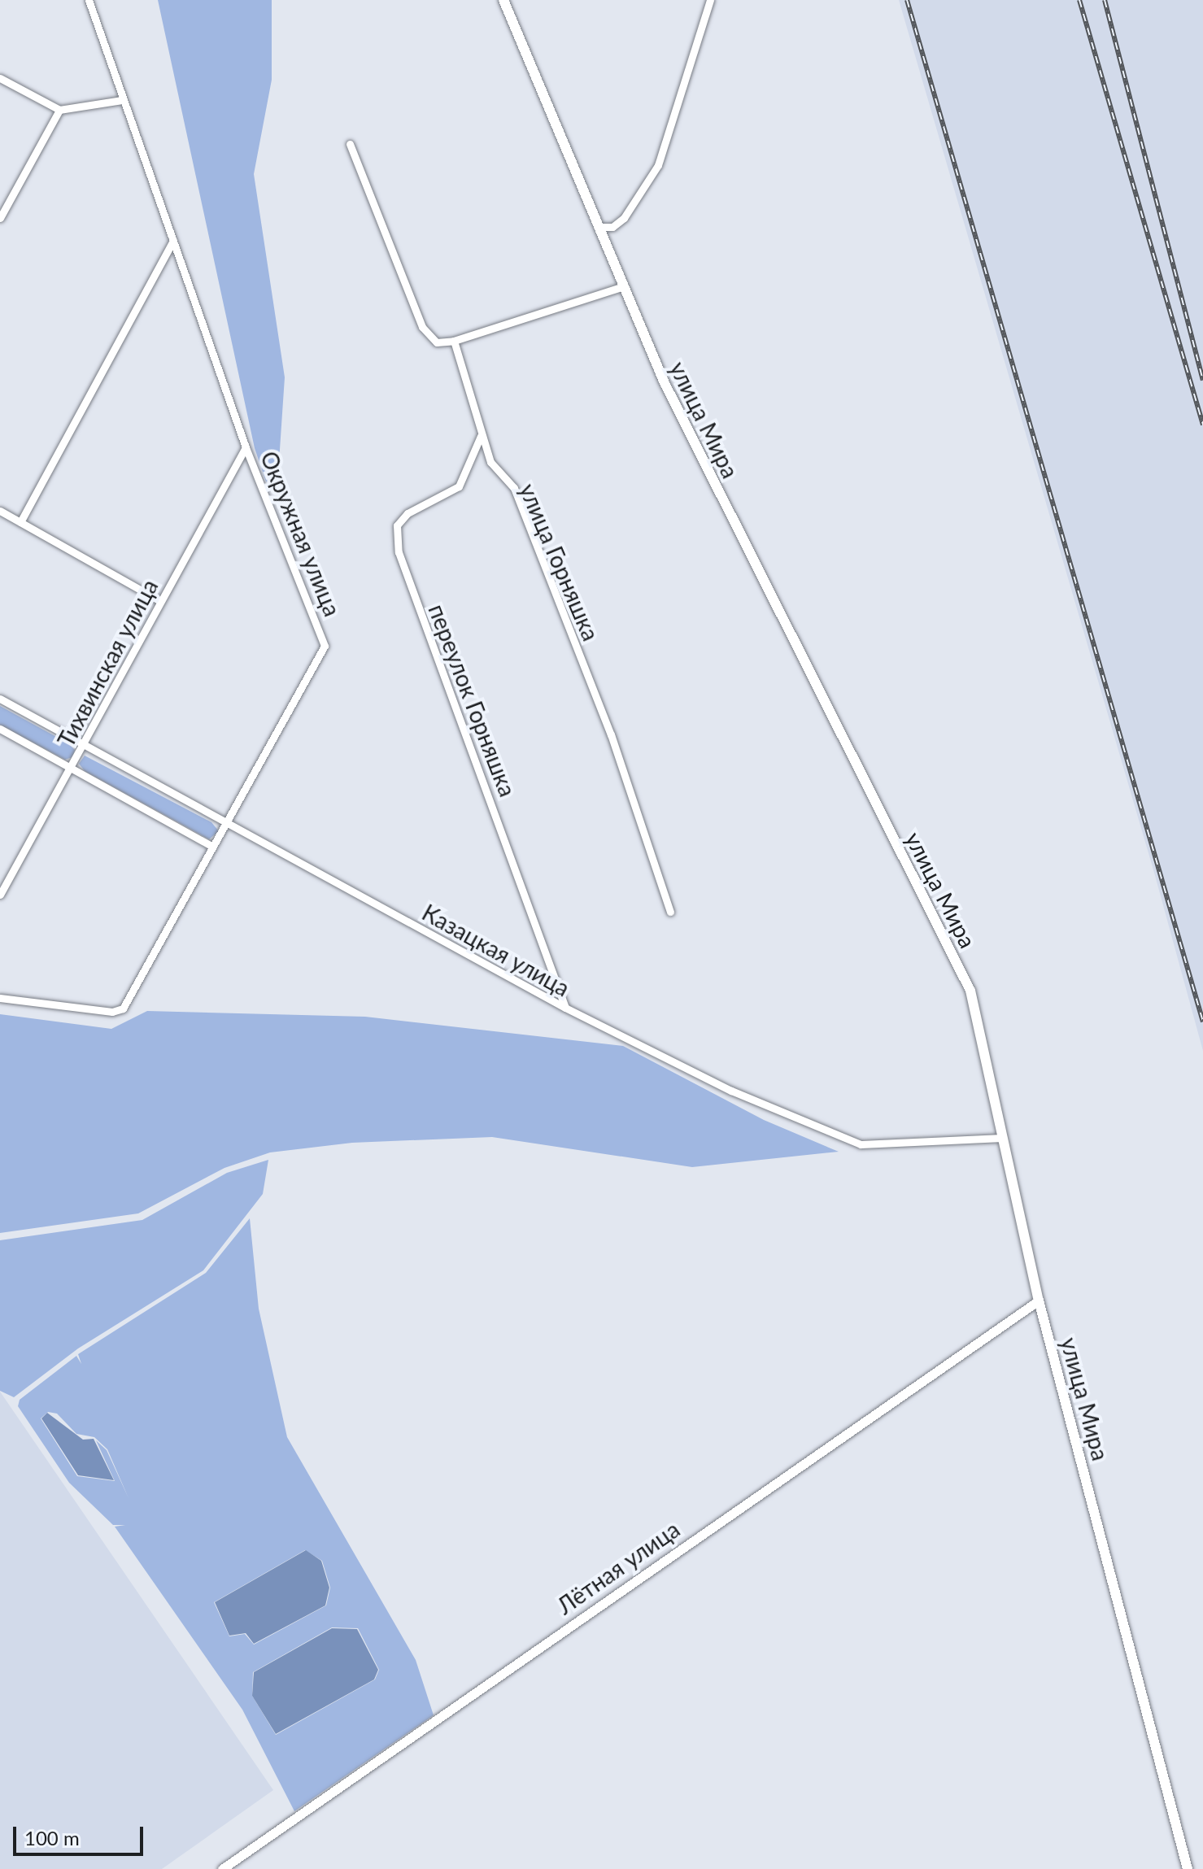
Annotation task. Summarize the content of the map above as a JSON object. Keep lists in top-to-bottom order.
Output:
{
  "streets": {
    "main road": ["улица Мира"],
    "street": [
      "Окружная улица",
      "улица Горняшка",
      "Тихвинская улица",
      "переулок Горняшка",
      "Казацкая улица",
      "Лётная улица"
    ]
  },
  "crossings": [
    ["улица Мира", "Казацкая улица"],
    ["улица Мира", "Лётная улица"],
    ["Окружная улица", "Тихвинская улица"],
    ["Окружная улица", "Казацкая улица"],
    ["улица Горняшка", "переулок Горняшка"],
    ["Тихвинская улица", "Казацкая улица"],
    ["переулок Горняшка", "Казацкая улица"]
  ],
  "scale_bar": "100 m"
}
